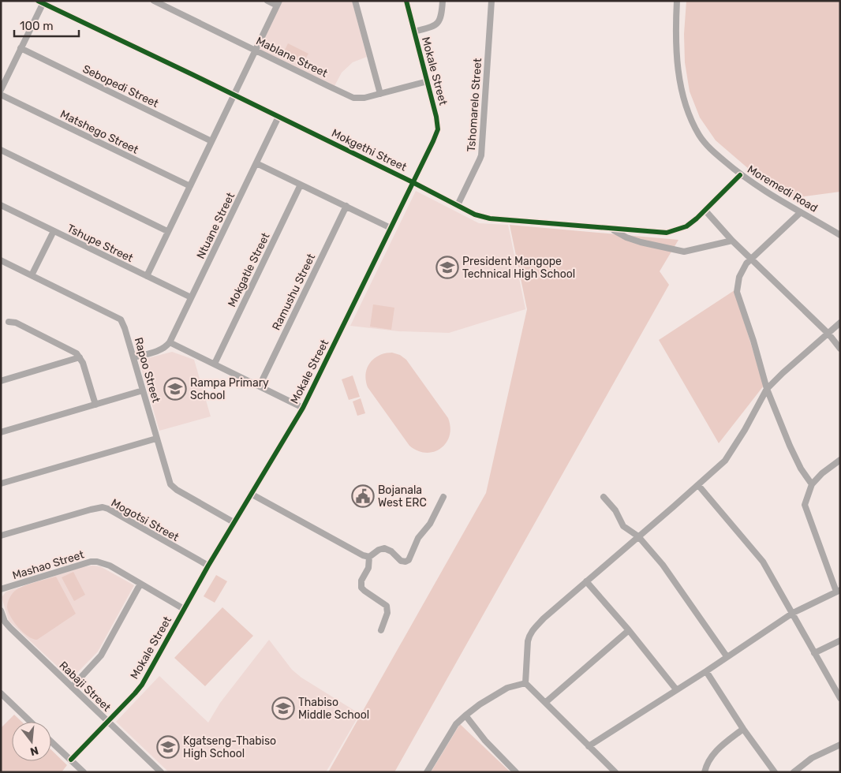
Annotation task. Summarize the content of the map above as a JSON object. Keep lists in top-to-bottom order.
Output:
{
  "streets": {
    "street": [
      "Mablane Street",
      "Mokale Street",
      "Sebopedi Street",
      "Tshomarelo Street",
      "Matshego Street",
      "Mokgethi Street",
      "Moremedi Road",
      "Ntuane Street",
      "Tshupe Street",
      "Mokgatle Street",
      "Ramushu Street",
      "Rapoo Street",
      "Mogotsi Street",
      "Mashao Street",
      "Rabaji Street"
    ]
  },
  "crossings": [
    ["Mablane Street", "Mokale Street"],
    ["Mokale Street", "Mokgethi Street"],
    ["Mokale Street", "Rapoo Street"],
    ["Mokale Street", "Mogotsi Street"],
    ["Mokale Street", "Mashao Street"],
    ["Mokale Street", "Rabaji Street"],
    ["Tshomarelo Street", "Mokgethi Street"],
    ["Mokgethi Street", "Moremedi Road"],
    ["Mokgethi Street", "Ntuane Street"],
    ["Ntuane Street", "Tshupe Street"]
  ],
  "places": {
    "school or university": [
      "President Mangope Technical High School",
      "Rampa Primary School",
      "Thabiso Middle School",
      "Kgatseng-Thabiso High School"
    ],
    "public building": ["Bojanala West ERC"]
  },
  "scale_bar": "100 m",
  "north": "bottom"
}
